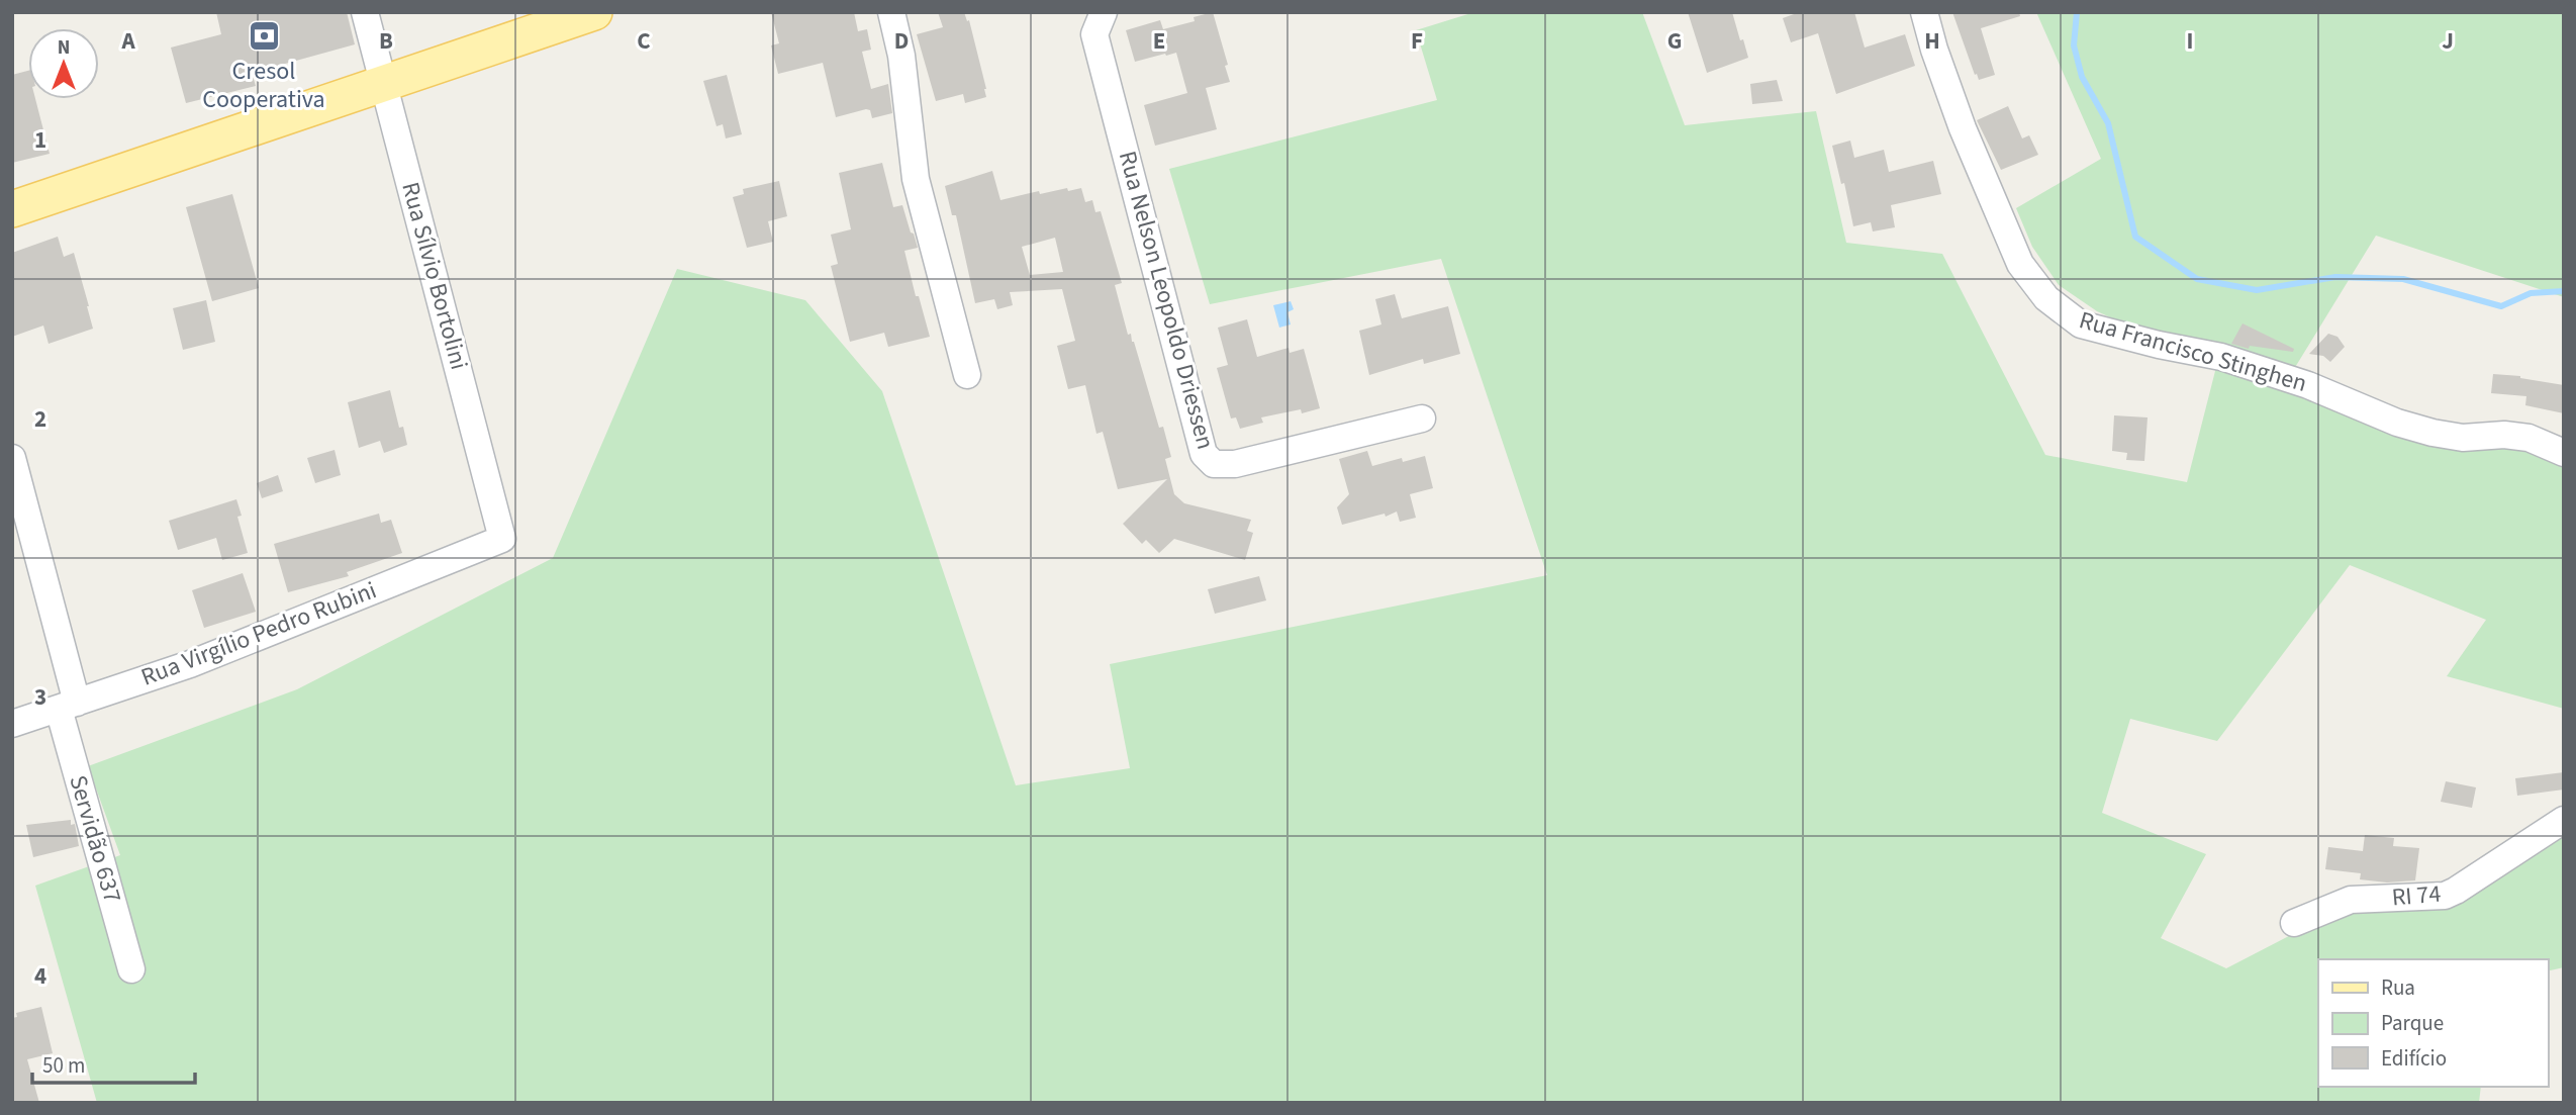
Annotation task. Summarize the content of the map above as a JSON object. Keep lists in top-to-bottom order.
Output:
{
  "streets": {
    "street": [
      "Rua Sílvio Bortolini",
      "Rua Nelson Leopoldo Driessen",
      "Rua Francisco Stinghen",
      "Rua Virgílio Pedro Rubini",
      "Servidão 637",
      "RI 74"
    ]
  },
  "crossings": [
    ["Rua Sílvio Bortolini", "Rua Virgílio Pedro Rubini"],
    ["Rua Virgílio Pedro Rubini", "Servidão 637"]
  ],
  "places": {
    "bank": ["Cresol Cooperativa"]
  },
  "legend": ["Rua", "Parque", "Edifício"],
  "scale_bar": "50 m",
  "north": "top",
  "grid": {
    "columns": [
      "A",
      "B",
      "C",
      "D",
      "E",
      "F",
      "G",
      "H",
      "I",
      "J"
    ],
    "rows": [
      "1",
      "2",
      "3",
      "4"
    ]
  }
}
